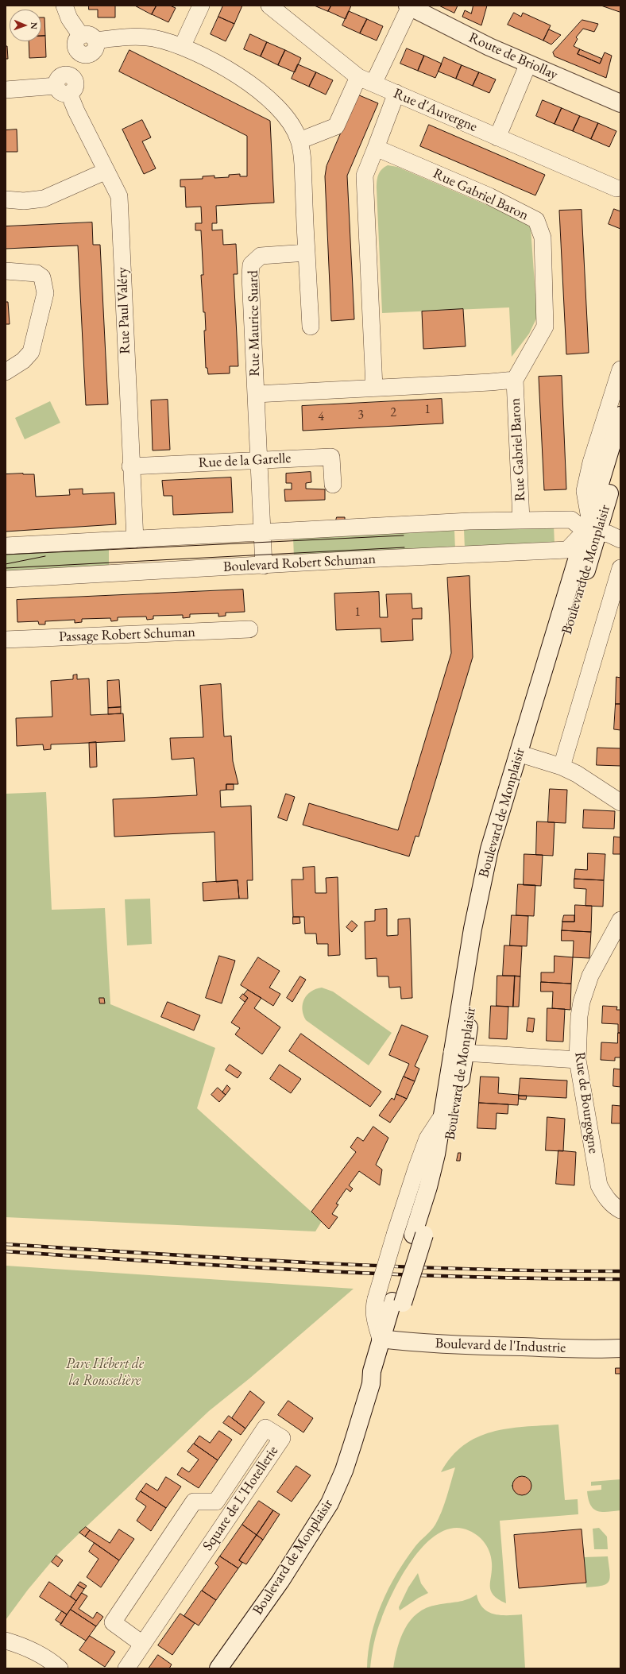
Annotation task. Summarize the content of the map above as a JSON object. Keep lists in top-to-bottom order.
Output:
{
  "streets": {
    "main road": ["Route de Briollay", "Boulevard de Monplaisir", "Boulevard de l'Industrie"],
    "street": [
      "Rue d'Auvergne",
      "Rue Gabriel Baron",
      "Rue Paul Valéry",
      "Rue Maurice Suard",
      "Rue de la Garelle",
      "Boulevard Robert Schuman",
      "Passage Robert Schuman",
      "Rue de Bourgogne",
      "Square de L'Hotellerie"
    ]
  },
  "crossings": [
    ["Rue Gabriel Baron", "Rue Maurice Suard"],
    ["Rue Paul Valéry", "Rue de la Garelle"],
    ["Rue Maurice Suard", "Rue de la Garelle"],
    ["Rue Maurice Suard", "Boulevard Robert Schuman"],
    ["Boulevard Robert Schuman", "Boulevard de Monplaisir"],
    ["Boulevard de Monplaisir", "Boulevard de l'Industrie"]
  ],
  "parks": ["Parc Hébert de la Rousselière"],
  "house_numbers": [
    "1",
    "2",
    "3",
    "4",
    "1"
  ],
  "north": "right"
}
